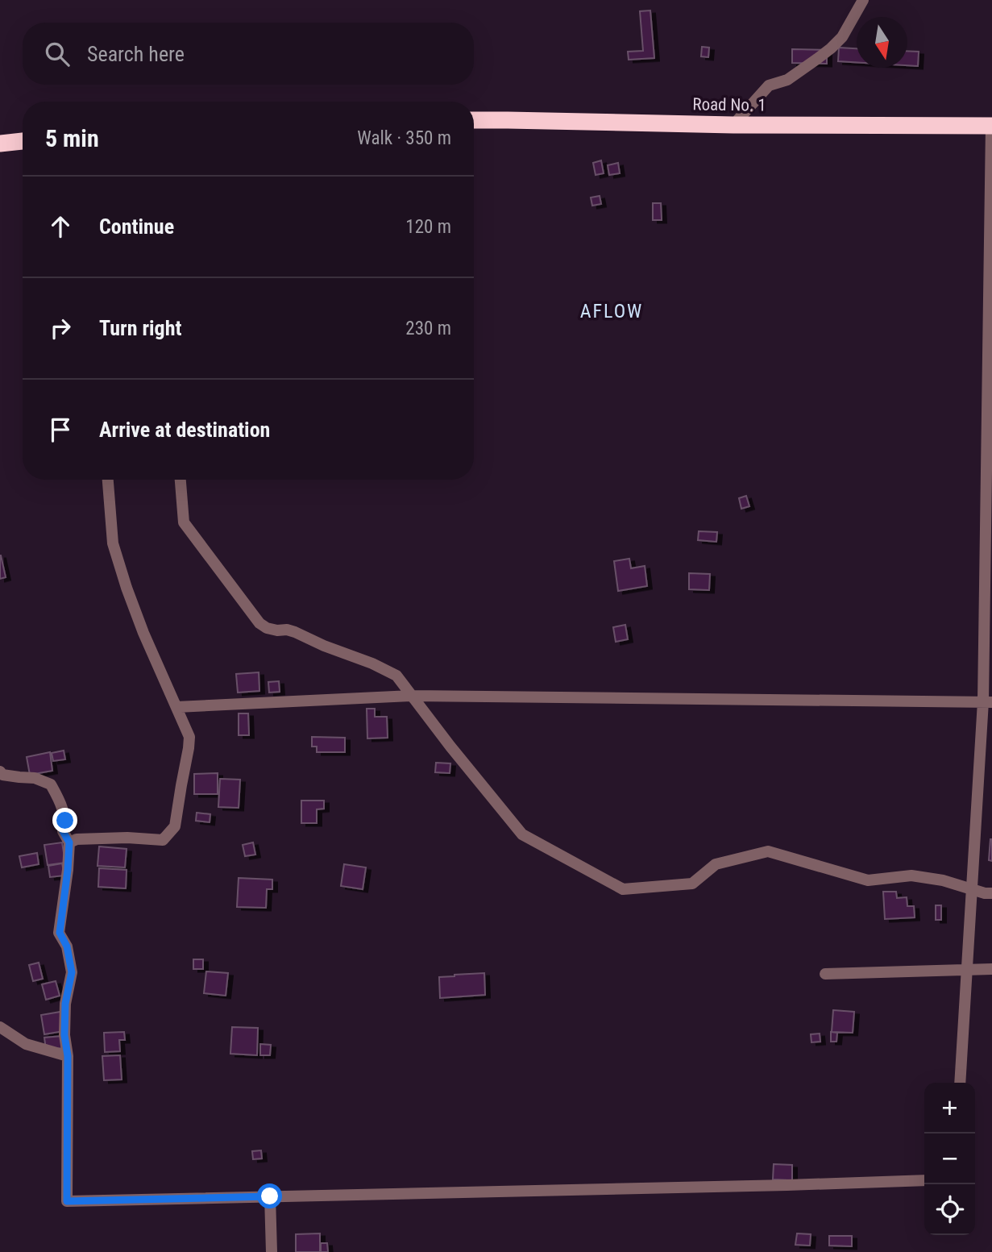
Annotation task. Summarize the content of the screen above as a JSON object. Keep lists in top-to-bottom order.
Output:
{
  "streets": {
    "highway": ["Road No. 1"]
  },
  "districts": ["AFLOW"],
  "north": "bottom",
  "page": {
    "search": "Search here",
    "heading": ["5 min", "Walk · 350 m"],
    "list": [
      ["Continue", "120 m"],
      ["Turn right", "230 m"],
      "Arrive at destination"
    ],
    "map_buttons": ["+", "−"]
  }
}
